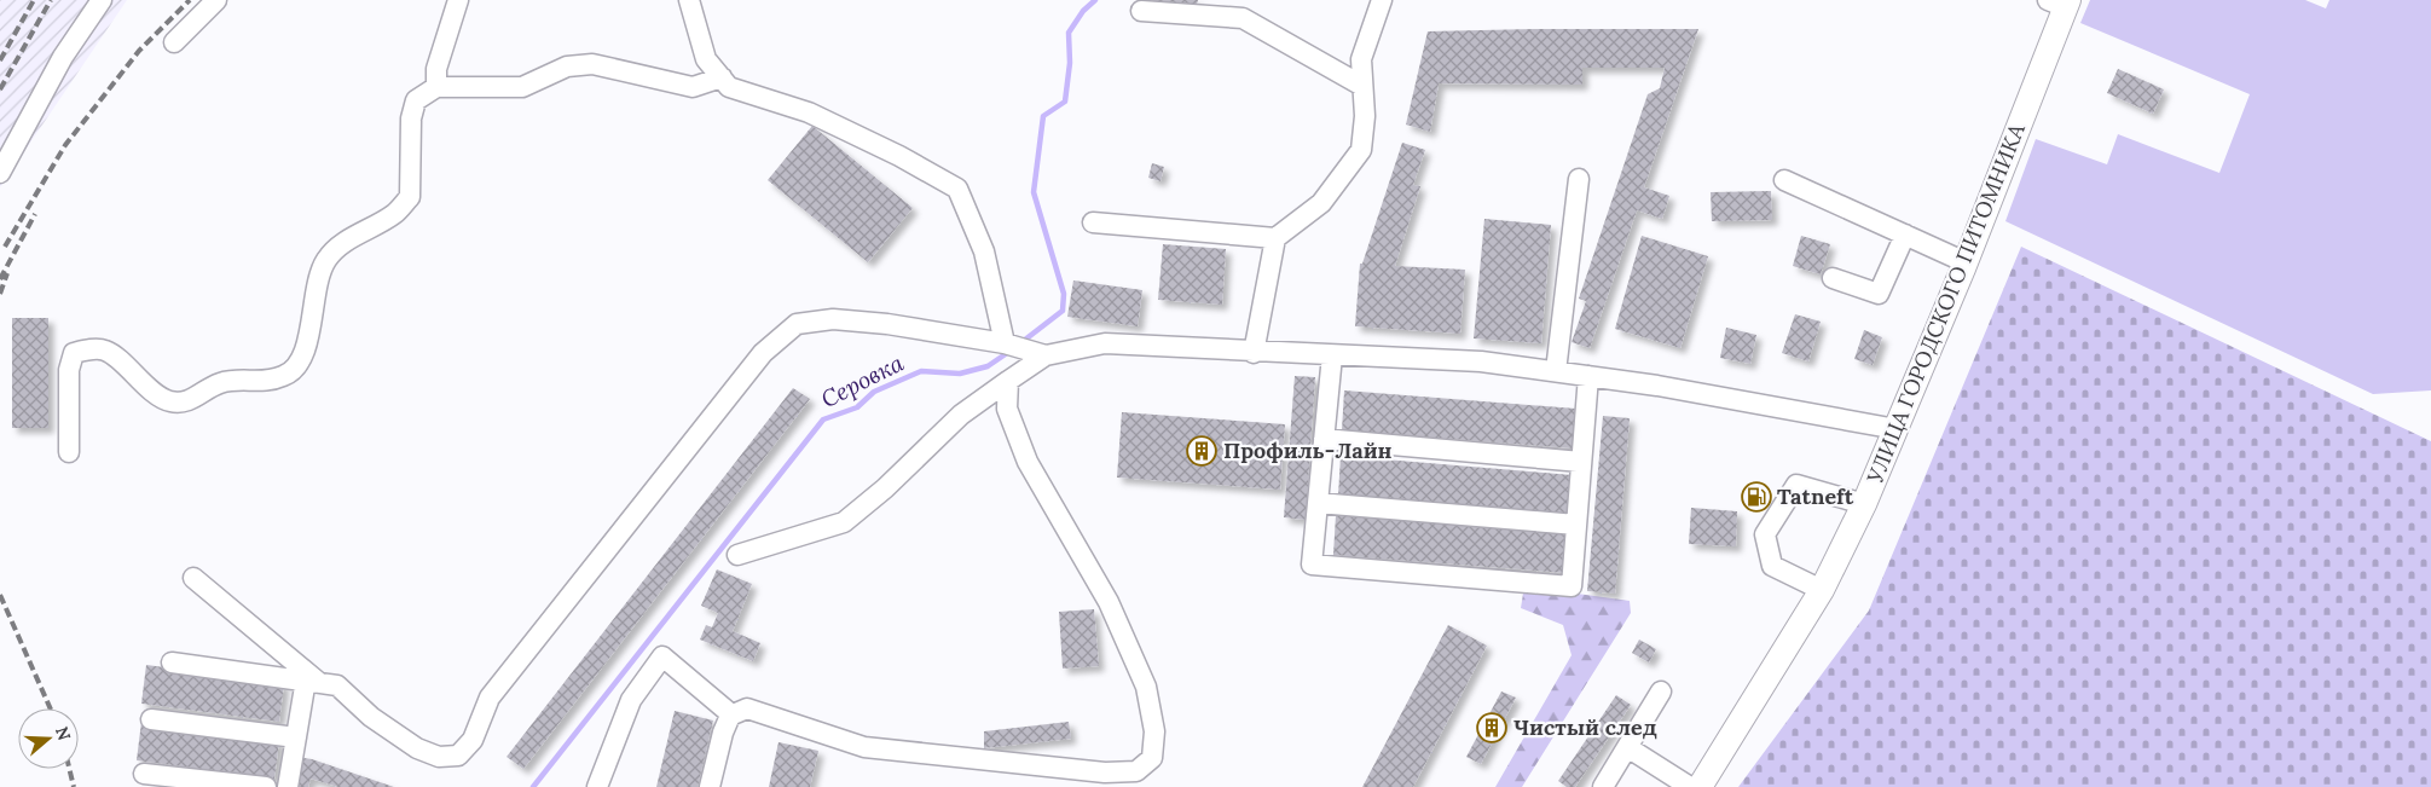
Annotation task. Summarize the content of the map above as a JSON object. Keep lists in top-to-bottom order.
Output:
{
  "streets": {
    "main road": ["УЛИЦА ГОРОДСКОГО ПИТОМНИКА"]
  },
  "water": ["Серовка"],
  "places": {
    "building": ["Профиль-Лайн", "Чистый след"],
    "fuel station": ["Tatneft"]
  },
  "north": "right"
}
